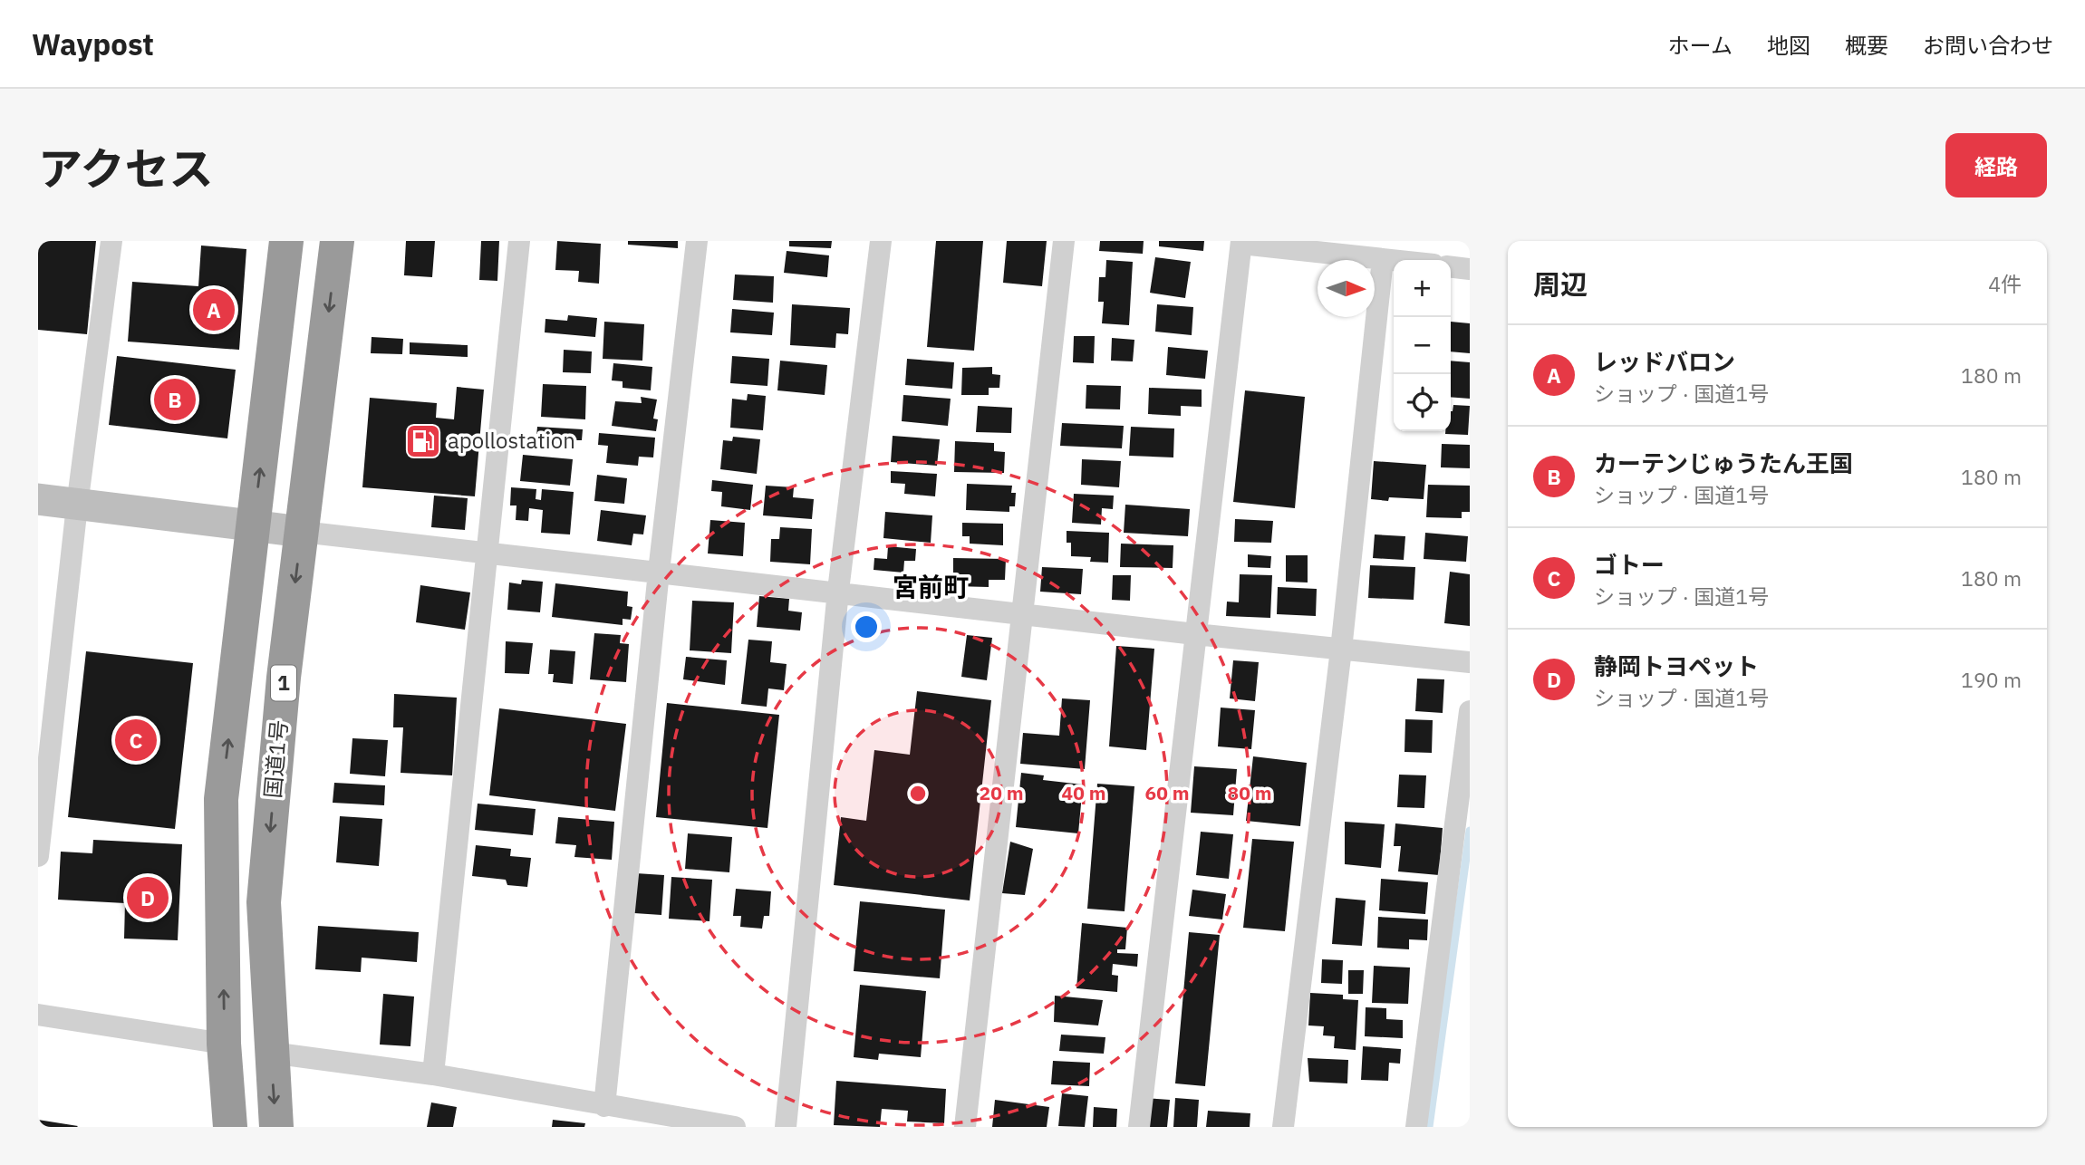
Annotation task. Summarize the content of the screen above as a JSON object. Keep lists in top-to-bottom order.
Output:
{
  "streets": {
    "highway": ["1", "国道1号"]
  },
  "districts": ["宮前町"],
  "places": {
    "fuel station": ["apollostation"]
  },
  "north": "right",
  "page": {
    "header": "Waypost",
    "nav": [
      "ホーム",
      "地図",
      "概要",
      "お問い合わせ"
    ],
    "title": "アクセス",
    "buttons": "経路",
    "heading": ["周辺", "4件"],
    "map_buttons": ["+", "−"],
    "pins": [
      "A",
      "B",
      "C",
      "D"
    ],
    "list": [
      {
        "mark": "A",
        "name": "レッドバロン",
        "note": "ショップ · 国道1号",
        "value": "180 m"
      },
      {
        "mark": "B",
        "name": "カーテンじゅうたん王国",
        "note": "ショップ · 国道1号",
        "value": "180 m"
      },
      {
        "mark": "C",
        "name": "ゴトー",
        "note": "ショップ · 国道1号",
        "value": "180 m"
      },
      {
        "mark": "D",
        "name": "静岡トヨペット",
        "note": "ショップ · 国道1号",
        "value": "190 m"
      }
    ]
  },
  "rings": [
    "20 m",
    "40 m",
    "60 m",
    "80 m"
  ]
}
